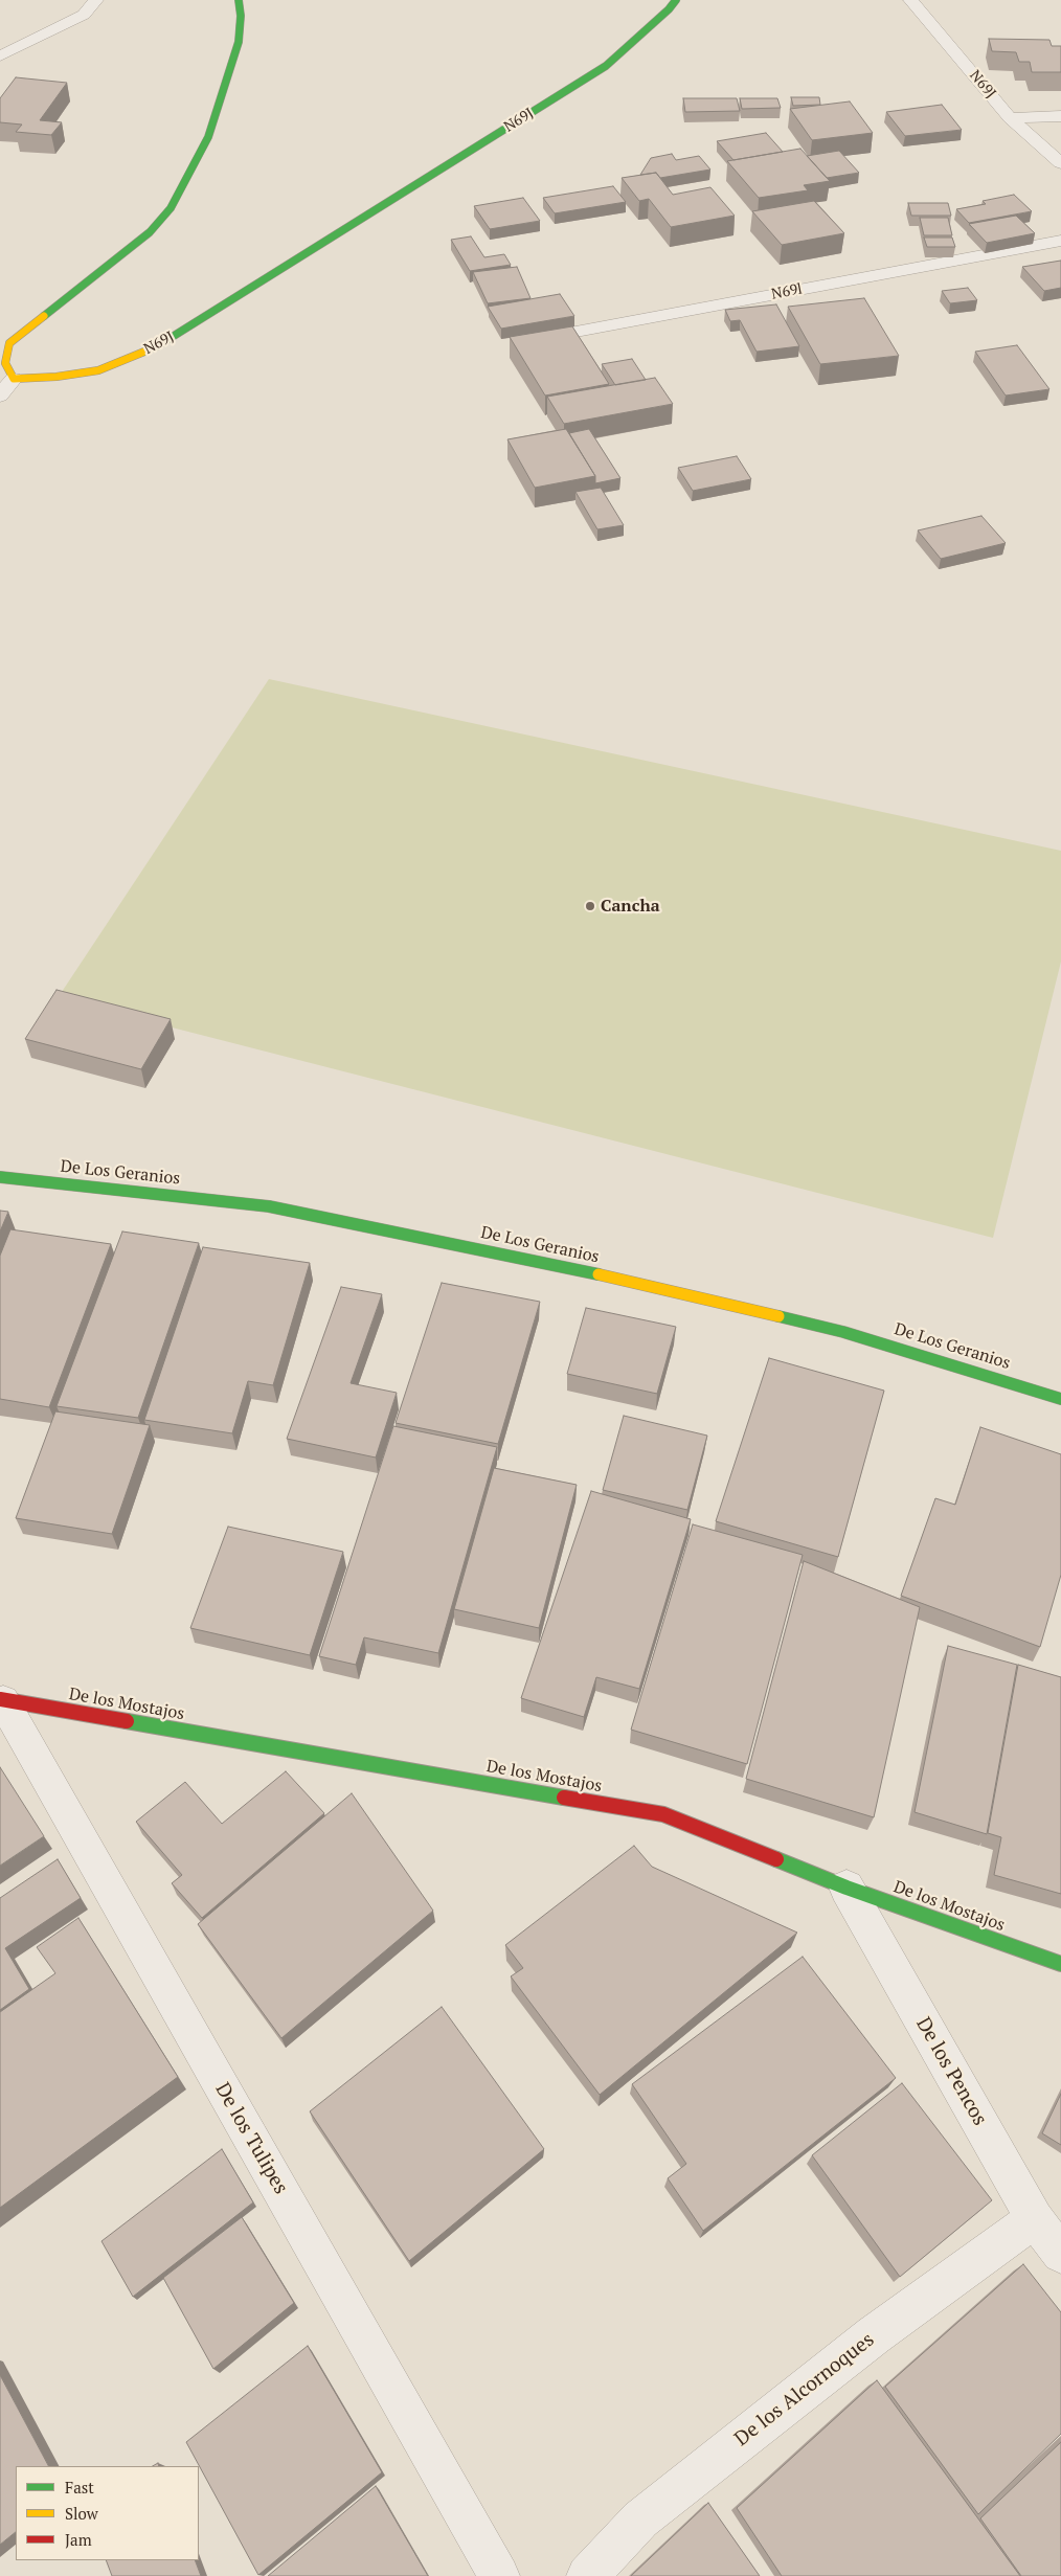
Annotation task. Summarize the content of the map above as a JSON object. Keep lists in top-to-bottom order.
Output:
{
  "streets": {
    "street": [
      "N69J",
      "N69l",
      "De Los Geranios",
      "De los Mostajos",
      "De los Pencos",
      "De los Tulipes",
      "De los Alcornoques"
    ]
  },
  "crossings": [
    ["De los Mostajos", "De los Pencos"],
    ["De los Mostajos", "De los Tulipes"],
    ["De los Pencos", "De los Alcornoques"]
  ],
  "places": ["Cancha"],
  "legend": ["Fast", "Slow", "Jam"]
}
